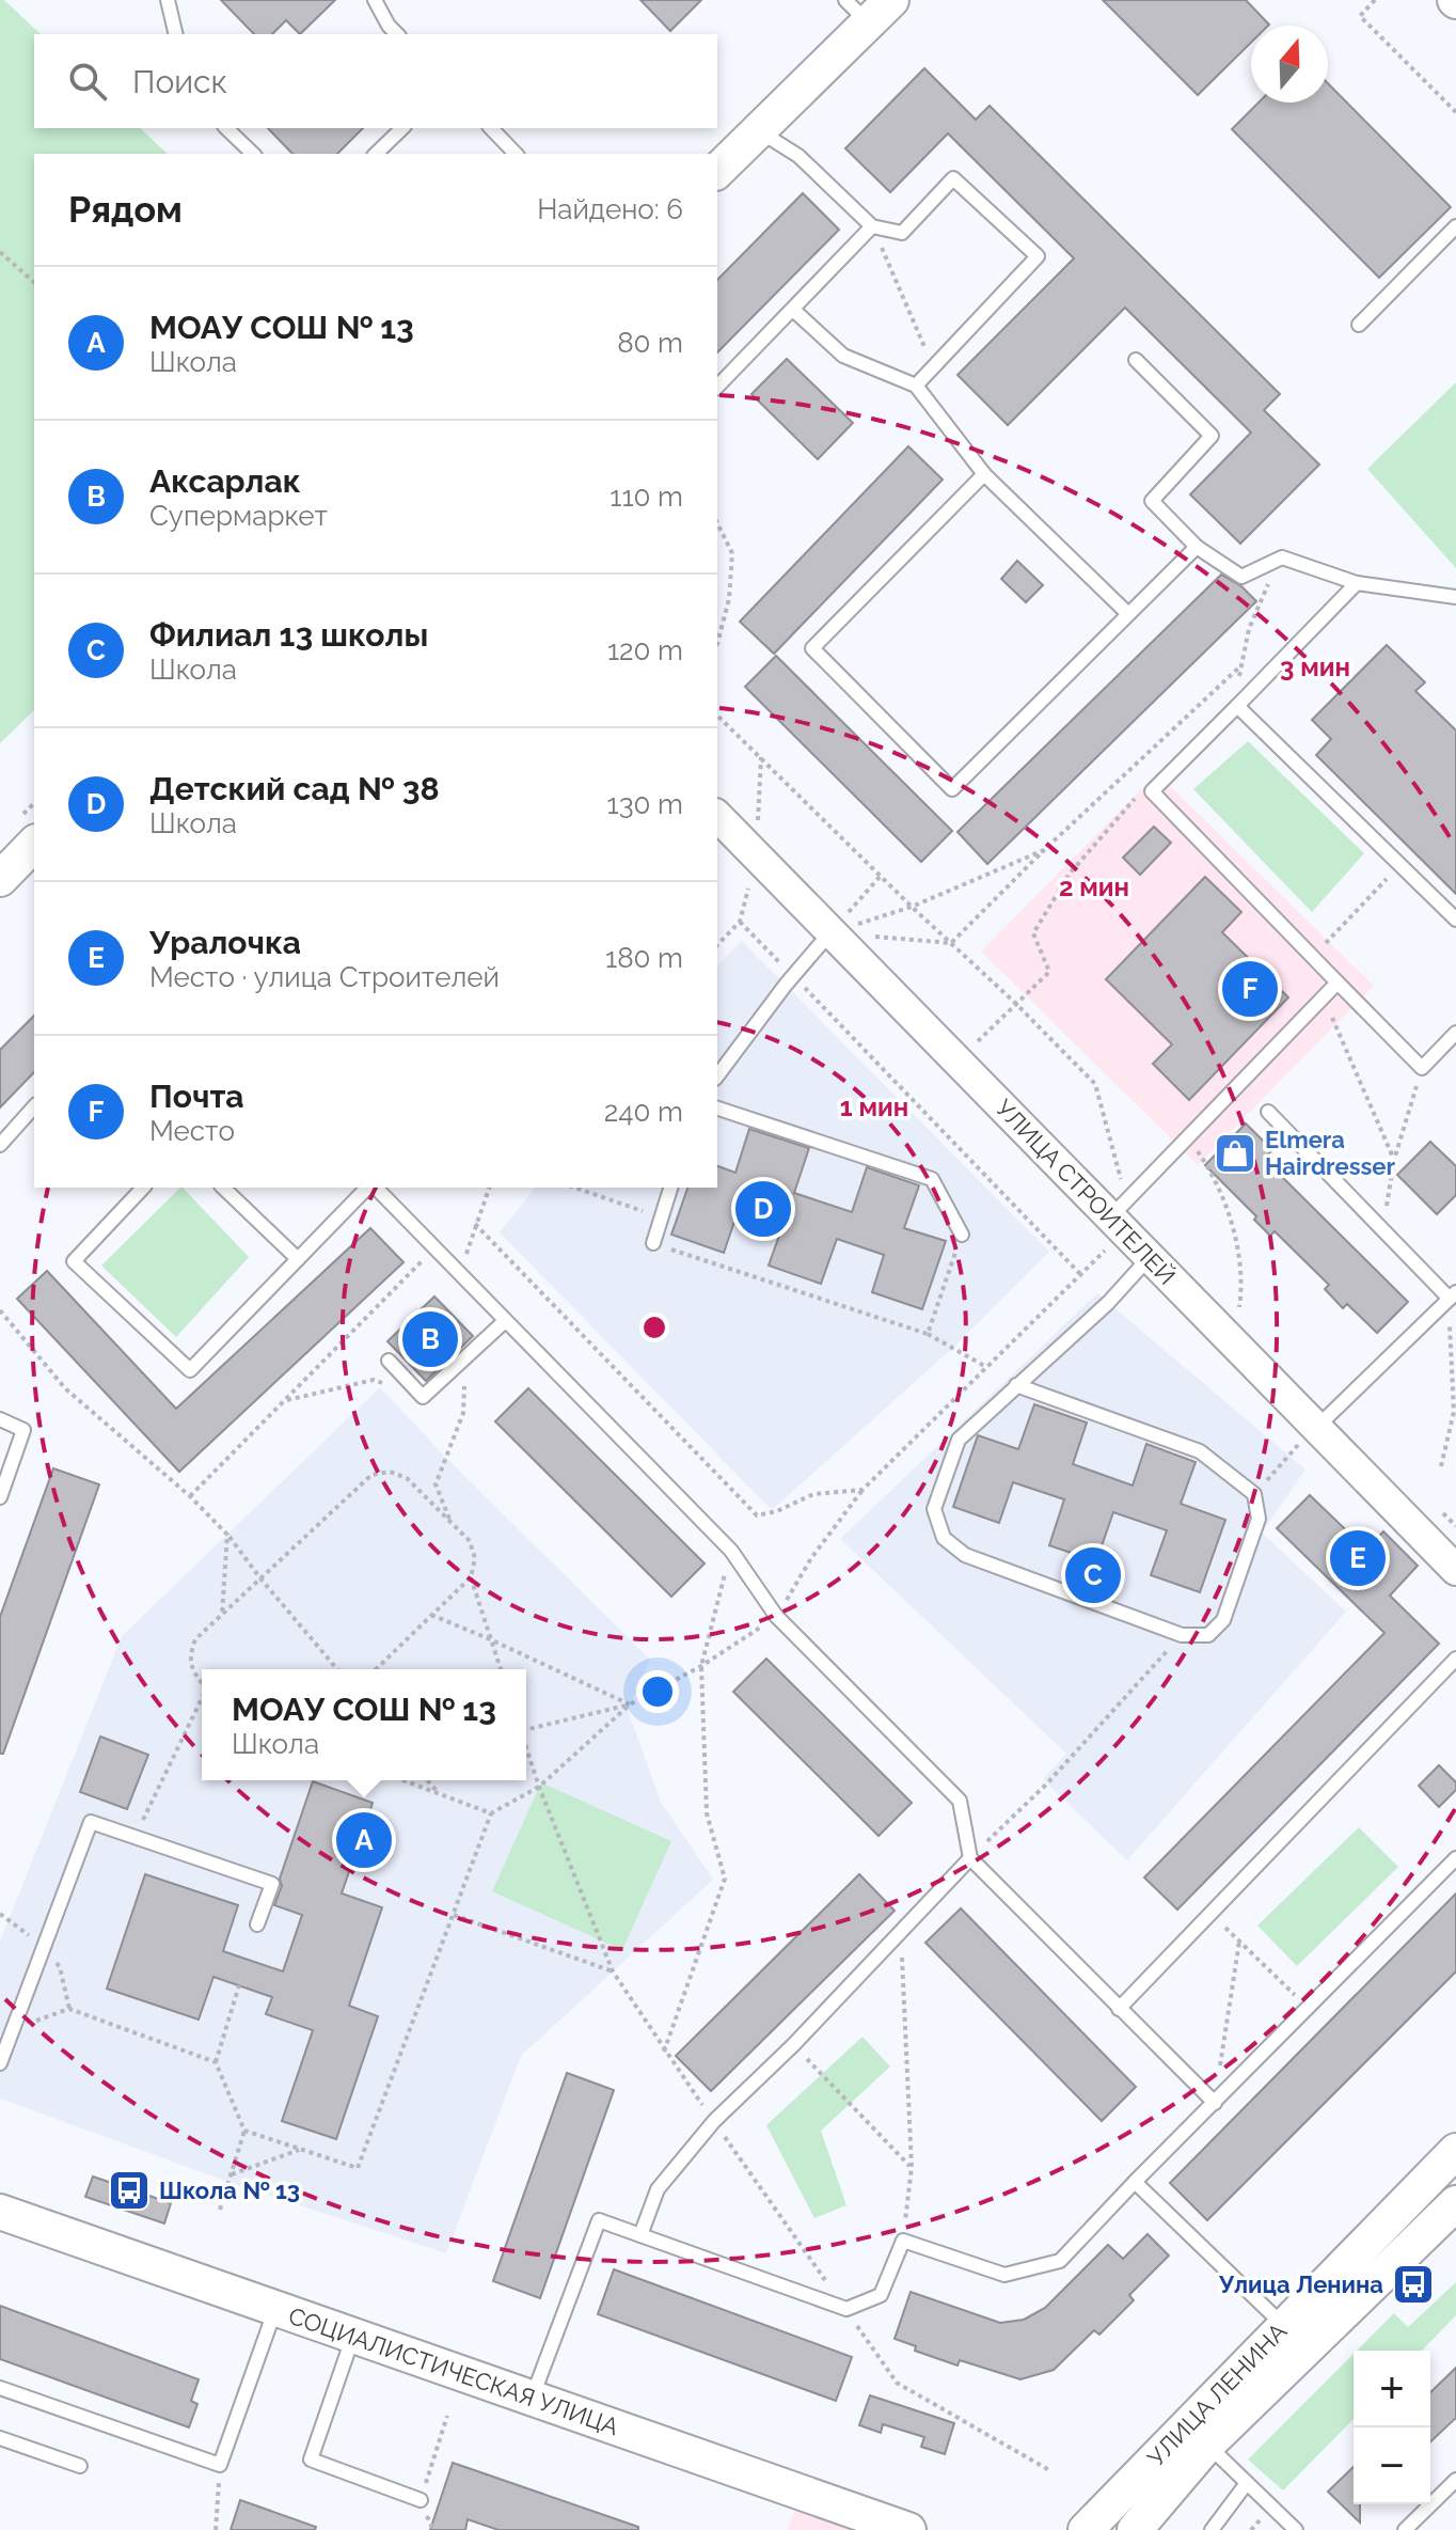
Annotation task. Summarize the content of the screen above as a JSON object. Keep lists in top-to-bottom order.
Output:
{
  "streets": {
    "main road": ["СОЦИАЛИСТИЧЕСКАЯ УЛИЦА", "УЛИЦА ЛЕНИНА"],
    "street": ["УЛИЦА СТРОИТЕЛЕЙ"]
  },
  "places": {
    "shop": ["Elmera Hairdresser"],
    "bus stop": ["Школа № 13", "Улица Ленина"]
  },
  "north": "top",
  "page": {
    "search": "Поиск",
    "heading": ["Рядом", "Найдено: 6"],
    "list": [
      {
        "mark": "A",
        "name": "МОАУ СОШ № 13",
        "note": "Школа",
        "value": "80 m"
      },
      {
        "mark": "B",
        "name": "Аксарлак",
        "note": "Супермаркет",
        "value": "110 m"
      },
      {
        "mark": "C",
        "name": "Филиал 13 школы",
        "note": "Школа",
        "value": "120 m"
      },
      {
        "mark": "D",
        "name": "Детский сад № 38",
        "note": "Школа",
        "value": "130 m"
      },
      {
        "mark": "E",
        "name": "Уралочка",
        "note": "Место · улица Строителей",
        "value": "180 m"
      },
      {
        "mark": "F",
        "name": "Почта",
        "note": "Место",
        "value": "240 m"
      }
    ],
    "pins": [
      "F",
      "D",
      "B",
      "E",
      "C",
      "A"
    ],
    "popup": ["МОАУ СОШ № 13", "Школа"],
    "map_buttons": ["+", "−"]
  },
  "rings": ["3 мин", "2 мин", "1 мин"]
}
